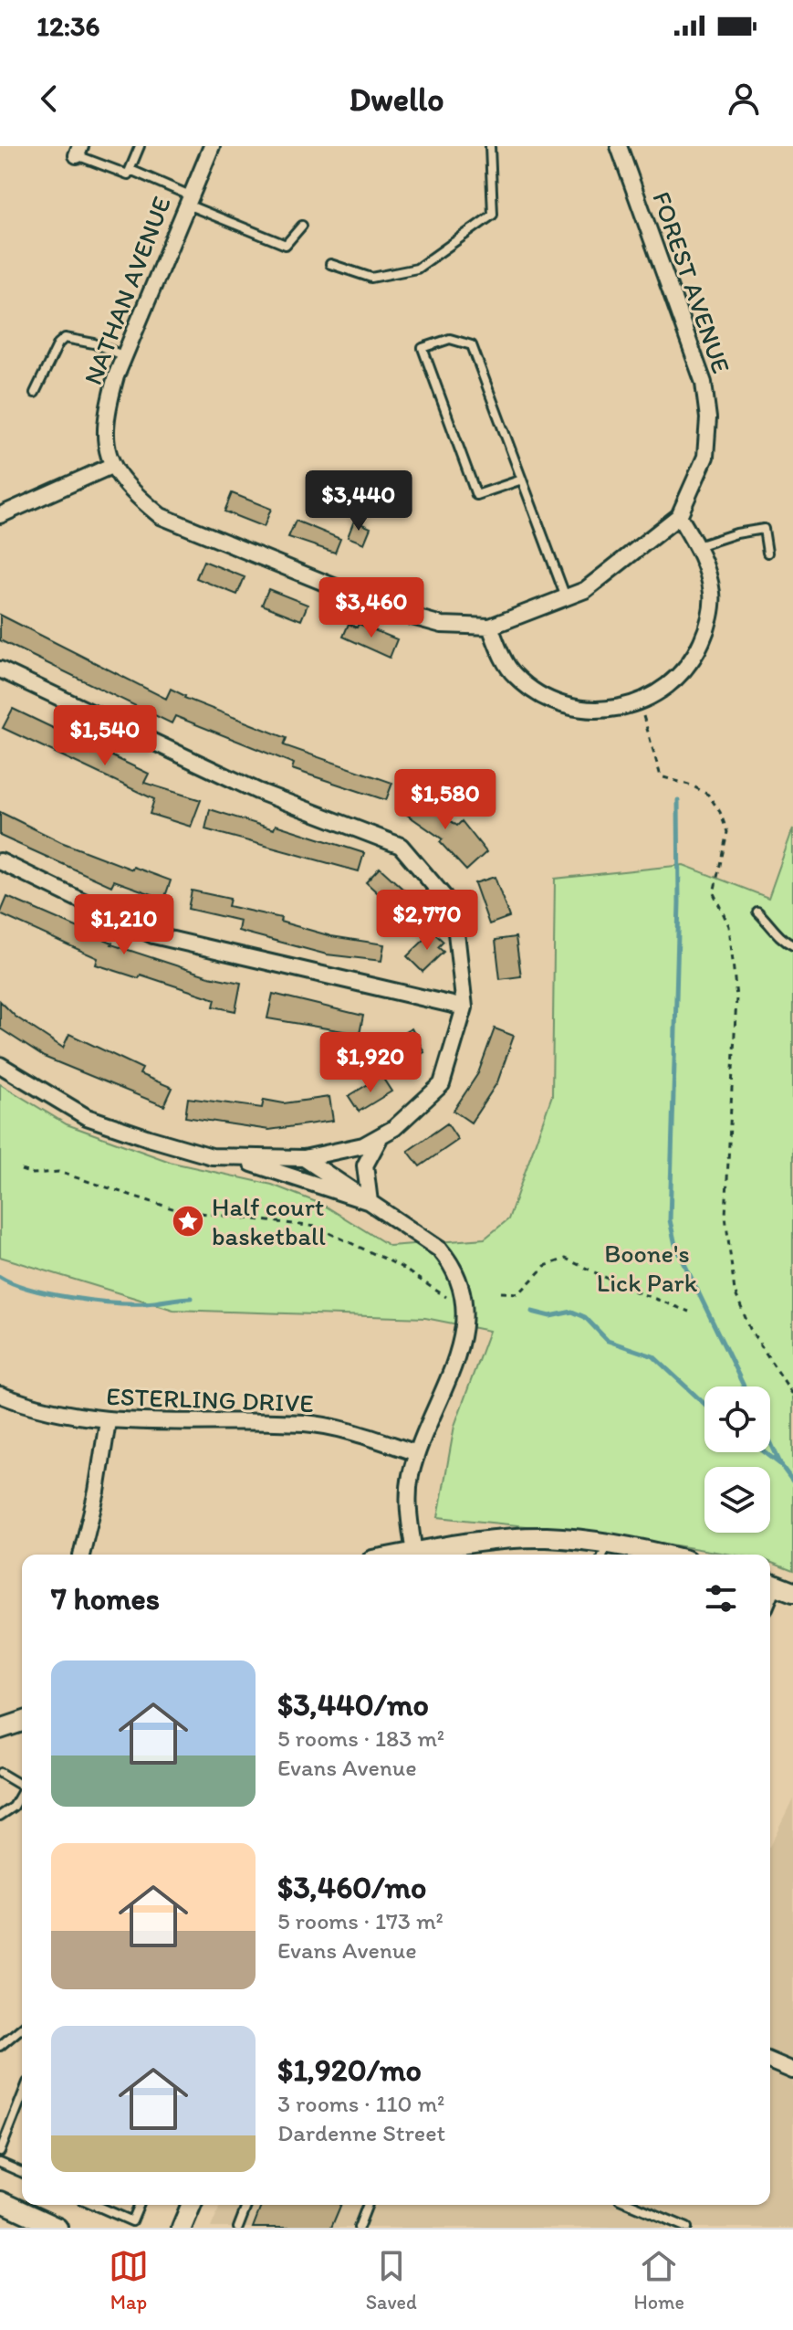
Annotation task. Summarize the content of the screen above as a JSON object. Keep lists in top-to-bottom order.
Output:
{
  "streets": {
    "street": ["FOREST AVENUE", "NATHAN AVENUE", "ESTERLING DRIVE"]
  },
  "parks": ["Boone's Lick Park"],
  "places": {
    "place": ["Half court basketball"]
  },
  "page": {
    "status": "12:36",
    "header": "Dwello",
    "price": [
      "$3,440",
      "$3,460",
      "$1,540",
      "$1,580",
      "$2,770",
      "$1,210",
      "$1,920"
    ],
    "heading": "7 homes",
    "list": [
      {
        "name": "$3,440/mo",
        "note": "5 rooms · 183 m² · Evans Avenue"
      },
      {
        "name": "$3,460/mo",
        "note": "5 rooms · 173 m² · Evans Avenue"
      },
      {
        "name": "$1,920/mo",
        "note": "3 rooms · 110 m² · Dardenne Street"
      }
    ],
    "tabs": ["Map", "Saved", "Home"]
  }
}
